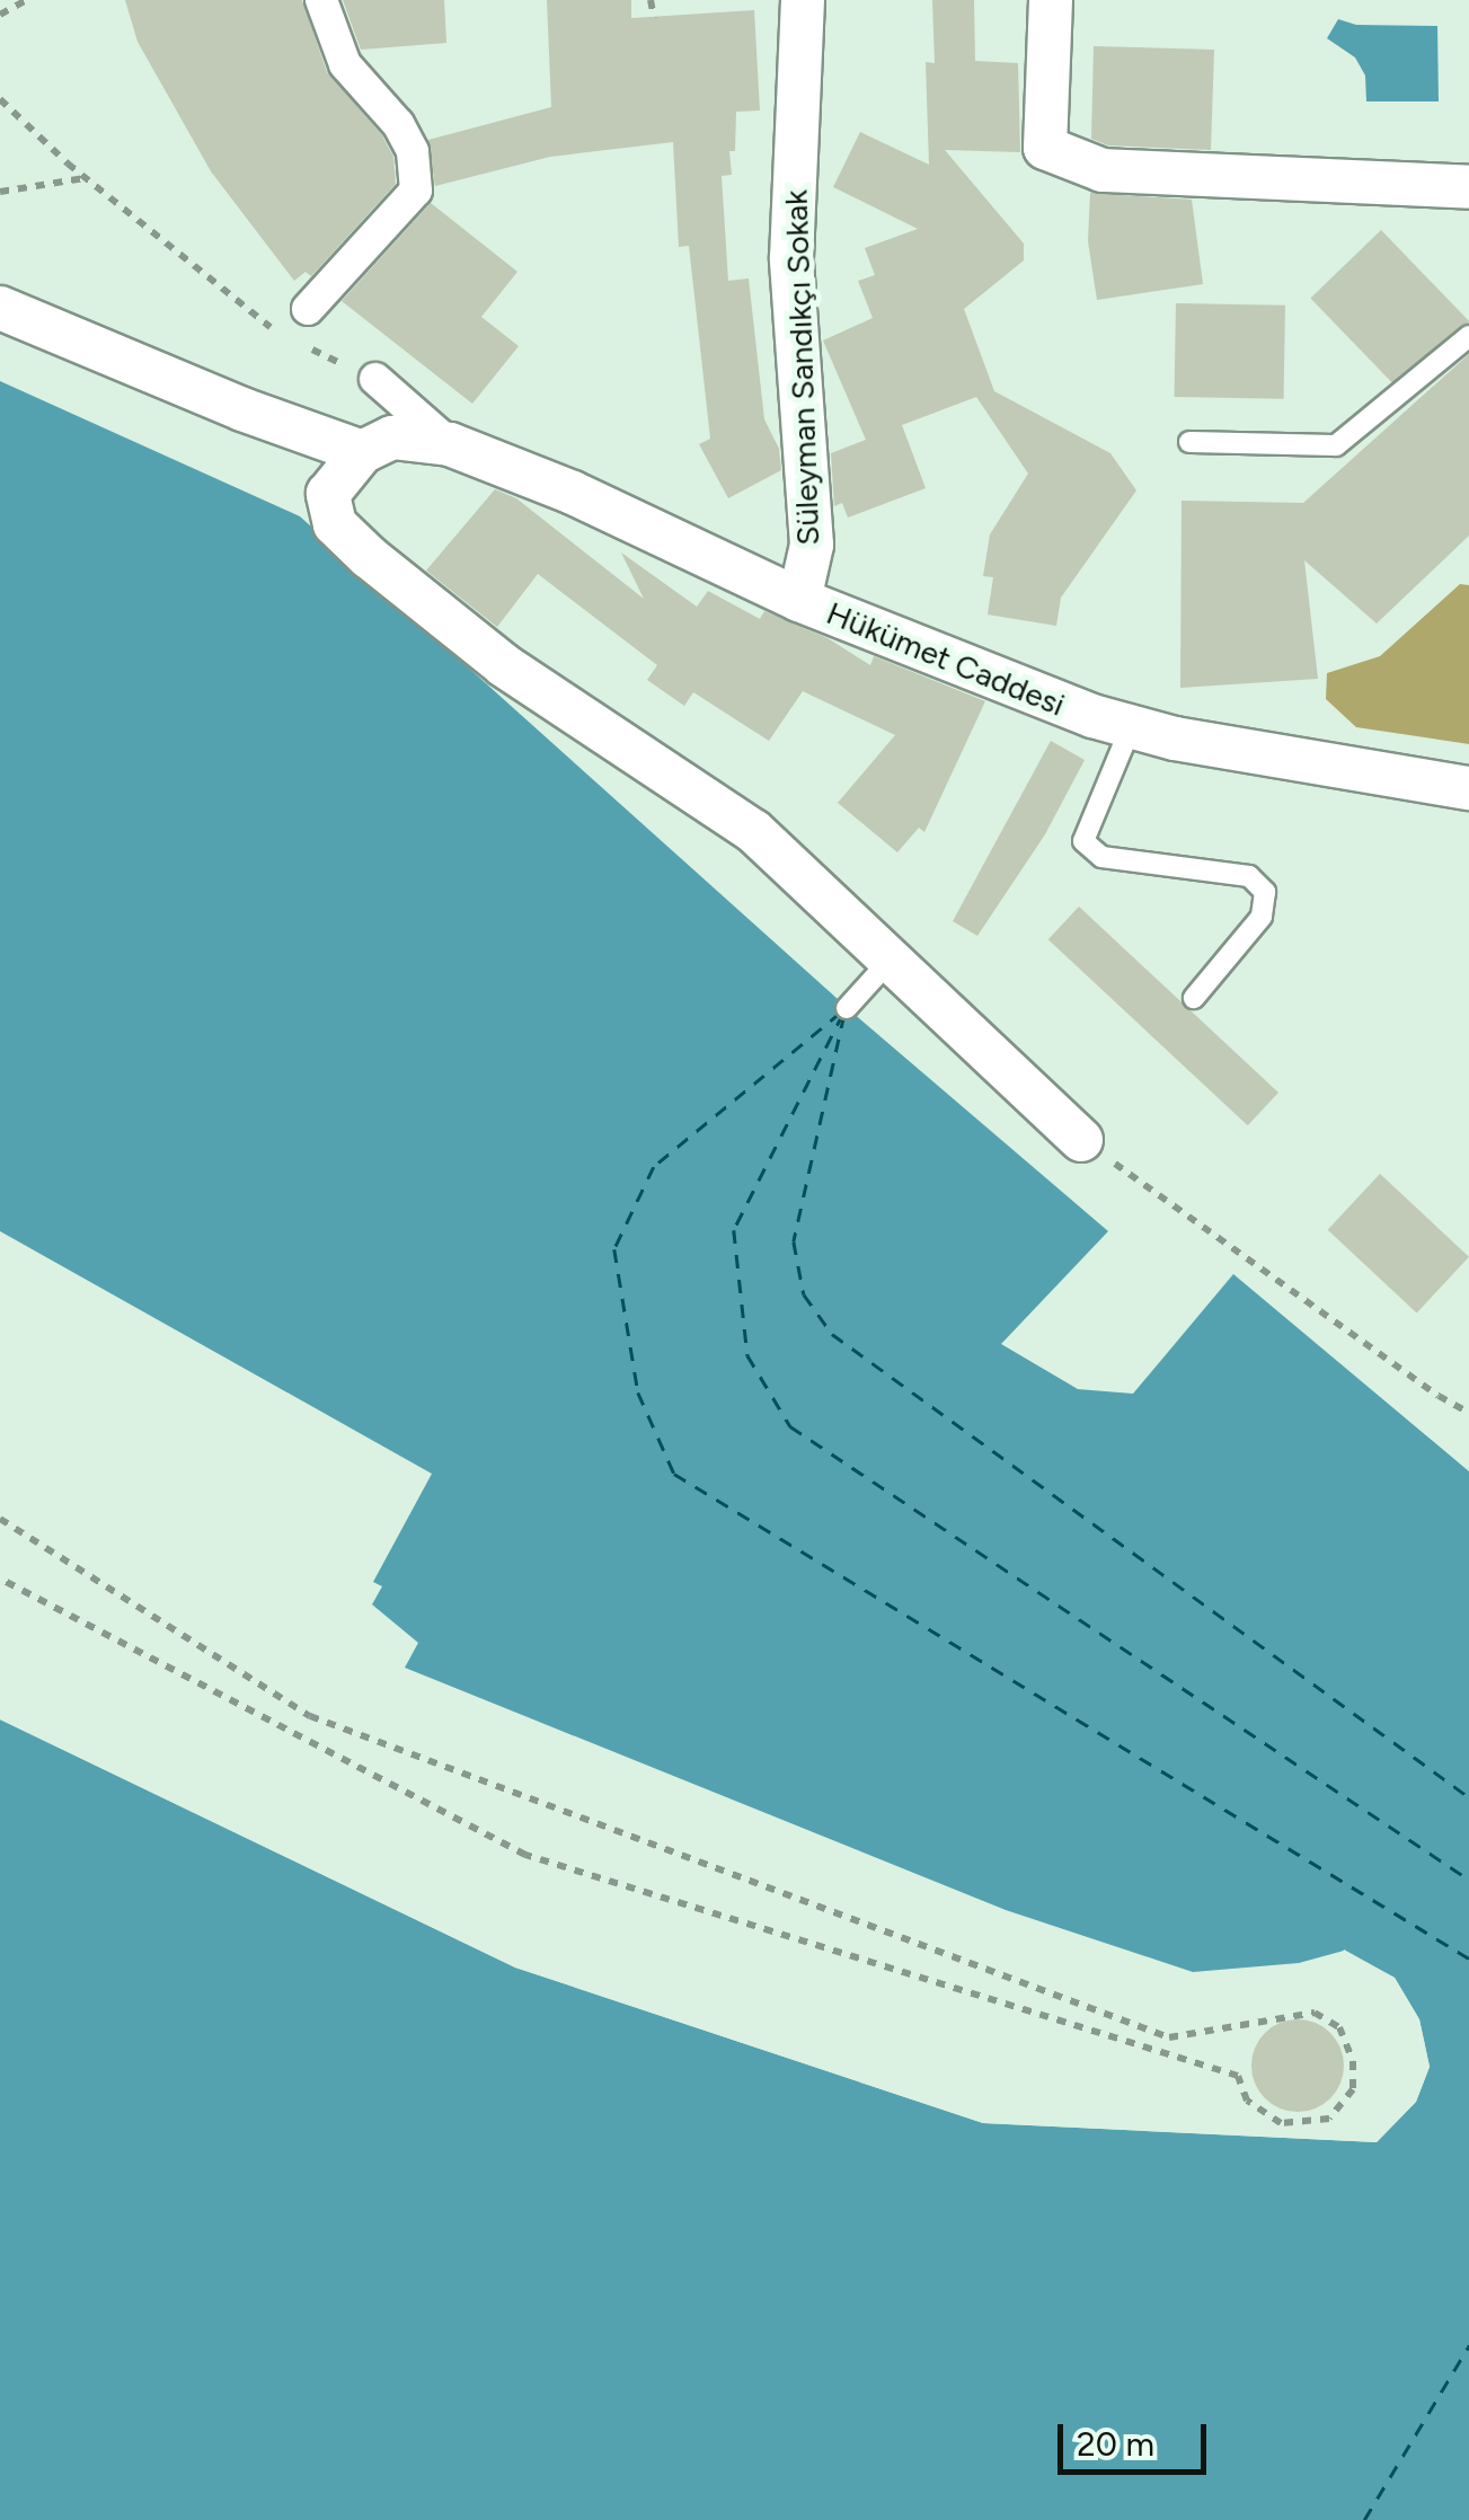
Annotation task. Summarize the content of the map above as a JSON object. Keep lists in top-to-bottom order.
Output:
{
  "streets": {
    "street": ["Süleyman Sandıkçı Sokak", "Hükümet Caddesi"]
  },
  "crossings": [
    ["Süleyman Sandıkçı Sokak", "Hükümet Caddesi"]
  ],
  "scale_bar": "20 m"
}
